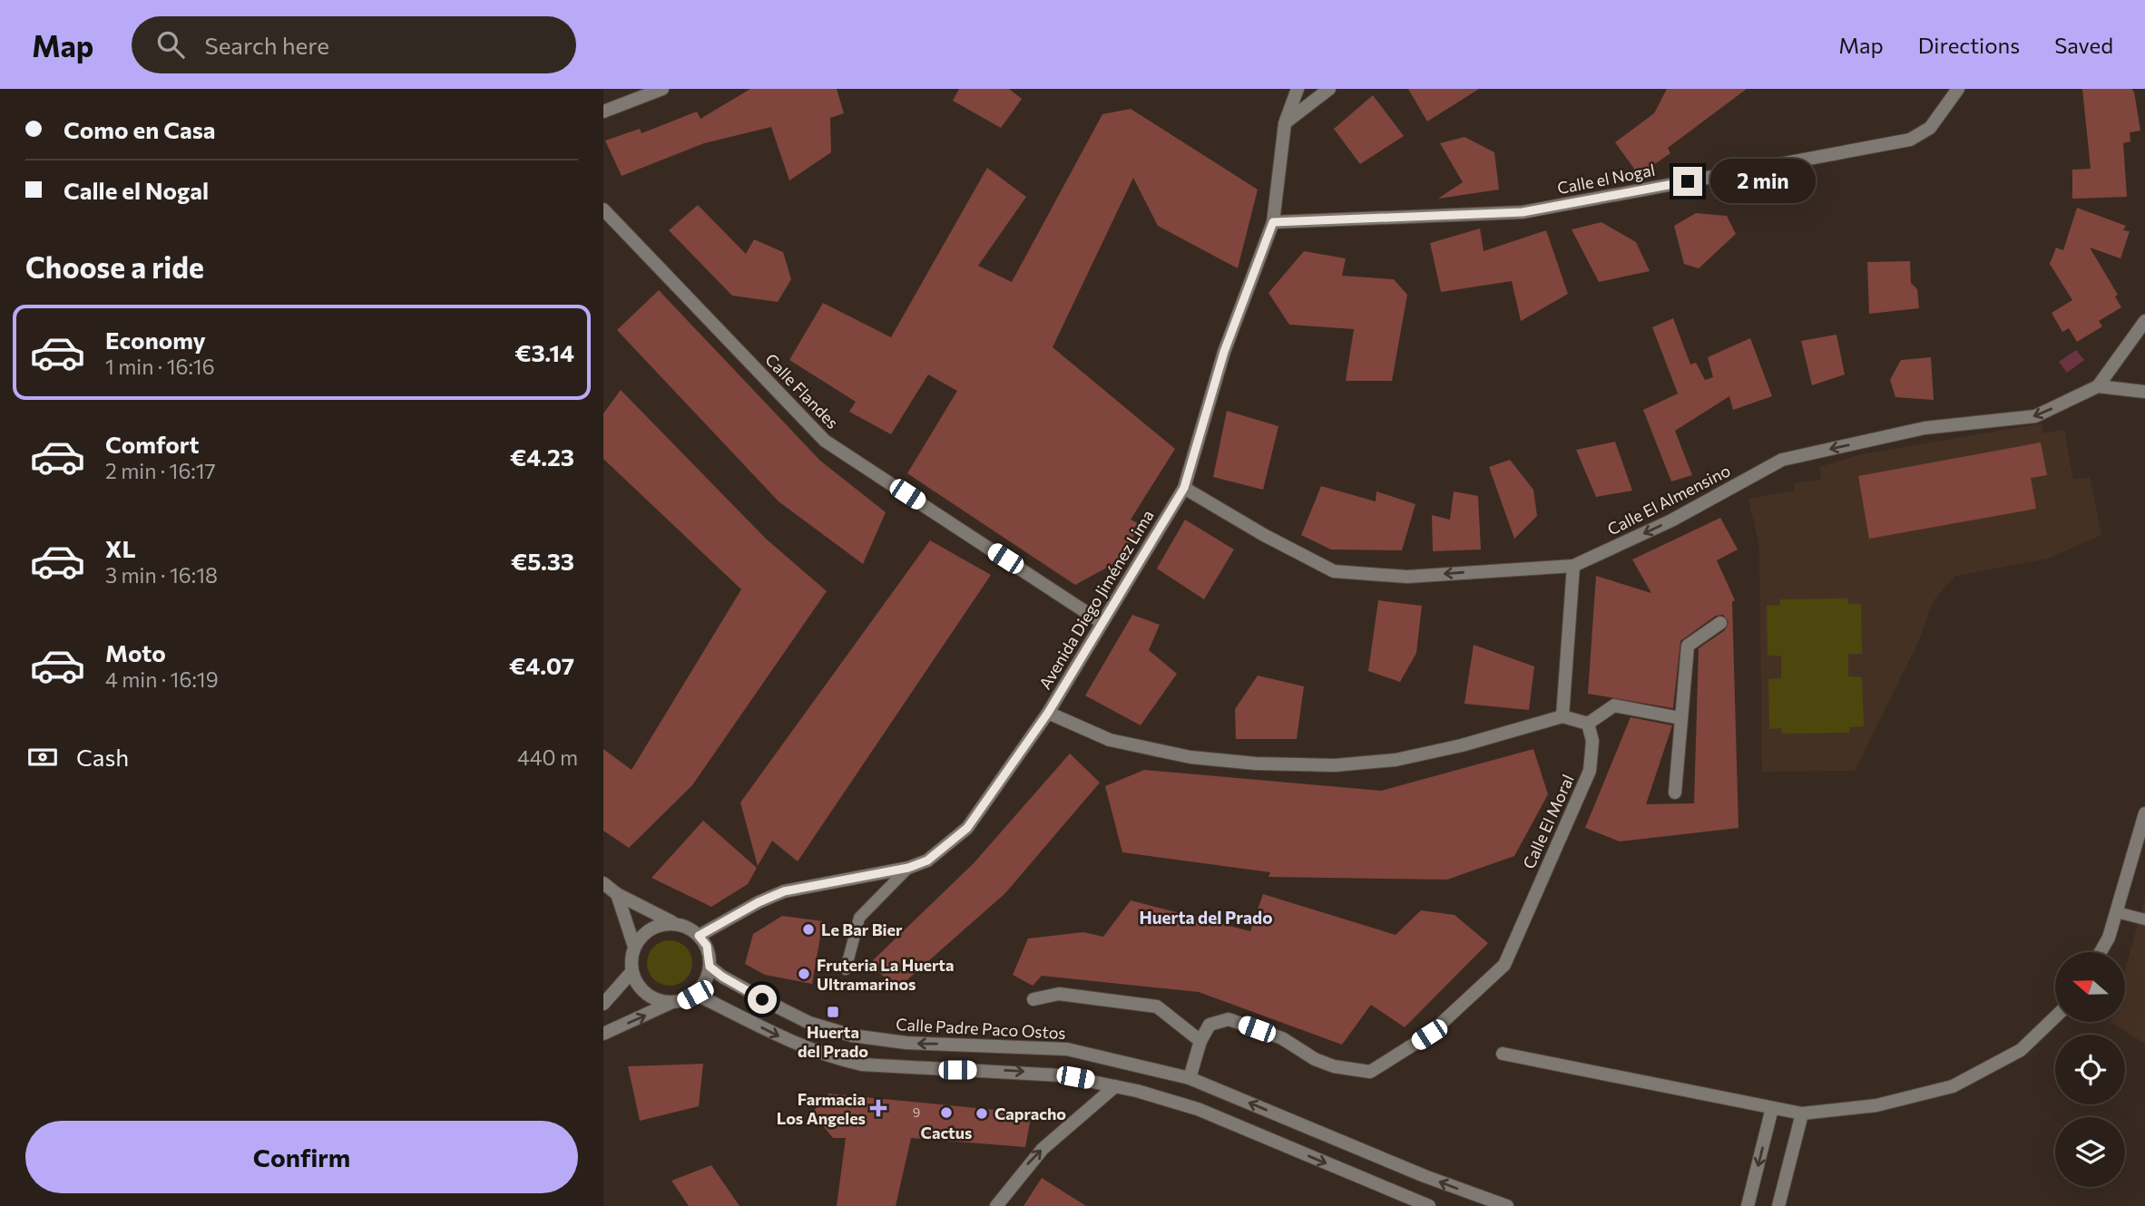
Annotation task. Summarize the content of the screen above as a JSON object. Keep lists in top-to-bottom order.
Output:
{
  "streets": {
    "street": [
      "Calle el Nogal",
      "Calle Flandes",
      "Calle El Almensino",
      "Avenida Diego Jiménez Lima",
      "Calle El Moral",
      "Calle Padre Paco Ostos"
    ]
  },
  "crossings": [
    ["Calle el Nogal", "Avenida Diego Jiménez Lima"],
    ["Calle Flandes", "Avenida Diego Jiménez Lima"],
    ["Calle El Almensino", "Avenida Diego Jiménez Lima"],
    ["Avenida Diego Jiménez Lima", "Calle Padre Paco Ostos"]
  ],
  "one_way": ["Calle El Almensino"],
  "districts": ["Huerta del Prado"],
  "places": {
    "other": [
      "Le Bar Bier",
      "Fruteria La Huerta Ultramarinos",
      "Cactus",
      "Capracho"
    ],
    "transit": ["Huerta del Prado"],
    "health": ["Farmacia Los Angeles"]
  },
  "house_numbers": ["9"],
  "north": "left",
  "page": {
    "header": "Map",
    "search": "Search here",
    "nav": ["Map", "Directions", "Saved"],
    "banner": ["Como en Casa", "Calle el Nogal"],
    "bubble": "2 min",
    "heading": "Choose a ride",
    "list": [
      {
        "name": "Economy",
        "note": "1 min · 16:16",
        "value": "€3.14"
      },
      {
        "name": "Comfort",
        "note": "2 min · 16:17",
        "value": "€4.23"
      },
      {
        "name": "XL",
        "note": "3 min · 16:18",
        "value": "€5.33"
      },
      {
        "name": "Moto",
        "note": "4 min · 16:19",
        "value": "€4.07"
      }
    ],
    "pay": ["Cash", "440 m"],
    "buttons": "Confirm"
  }
}
